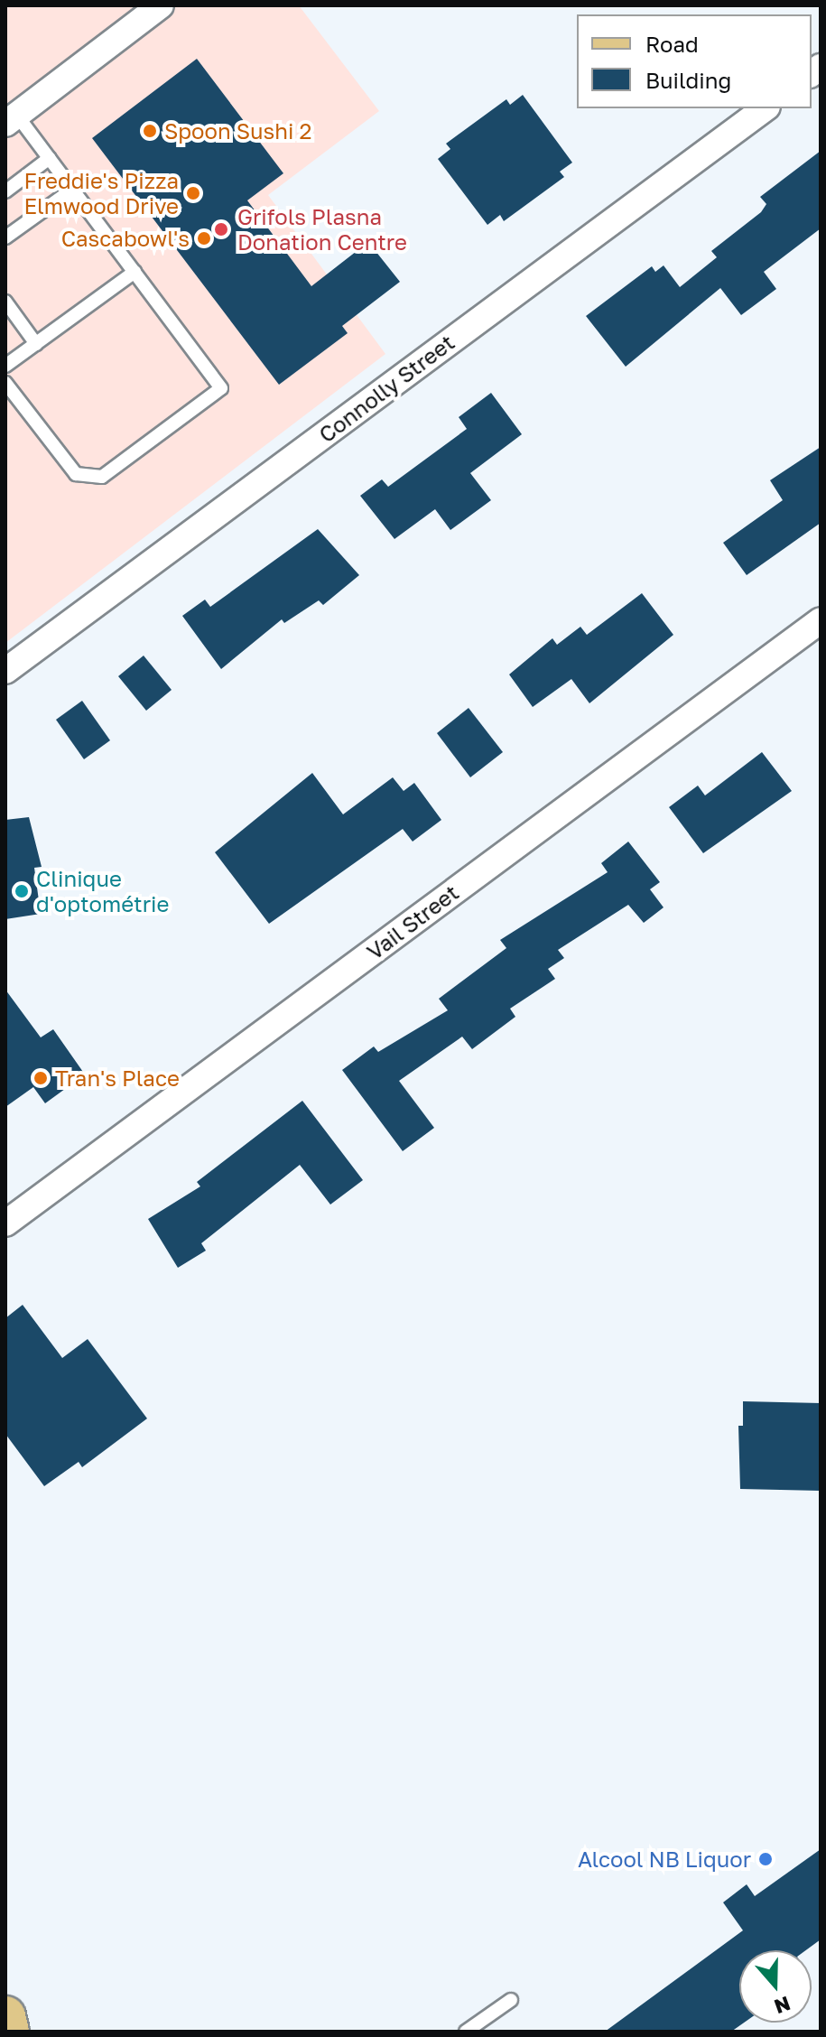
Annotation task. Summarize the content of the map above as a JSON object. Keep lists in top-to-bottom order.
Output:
{
  "streets": {
    "street": ["Connolly Street", "Vail Street"]
  },
  "places": [
    "Spoon Sushi 2",
    "Freddie's Pizza Elmwood Drive",
    "Grifols Plasna Donation Centre",
    "Cascabowl's",
    "Clinique d'optométrie",
    "Tran's Place",
    "Alcool NB Liquor"
  ],
  "legend": ["Road", "Building"],
  "north": "bottom"
}
